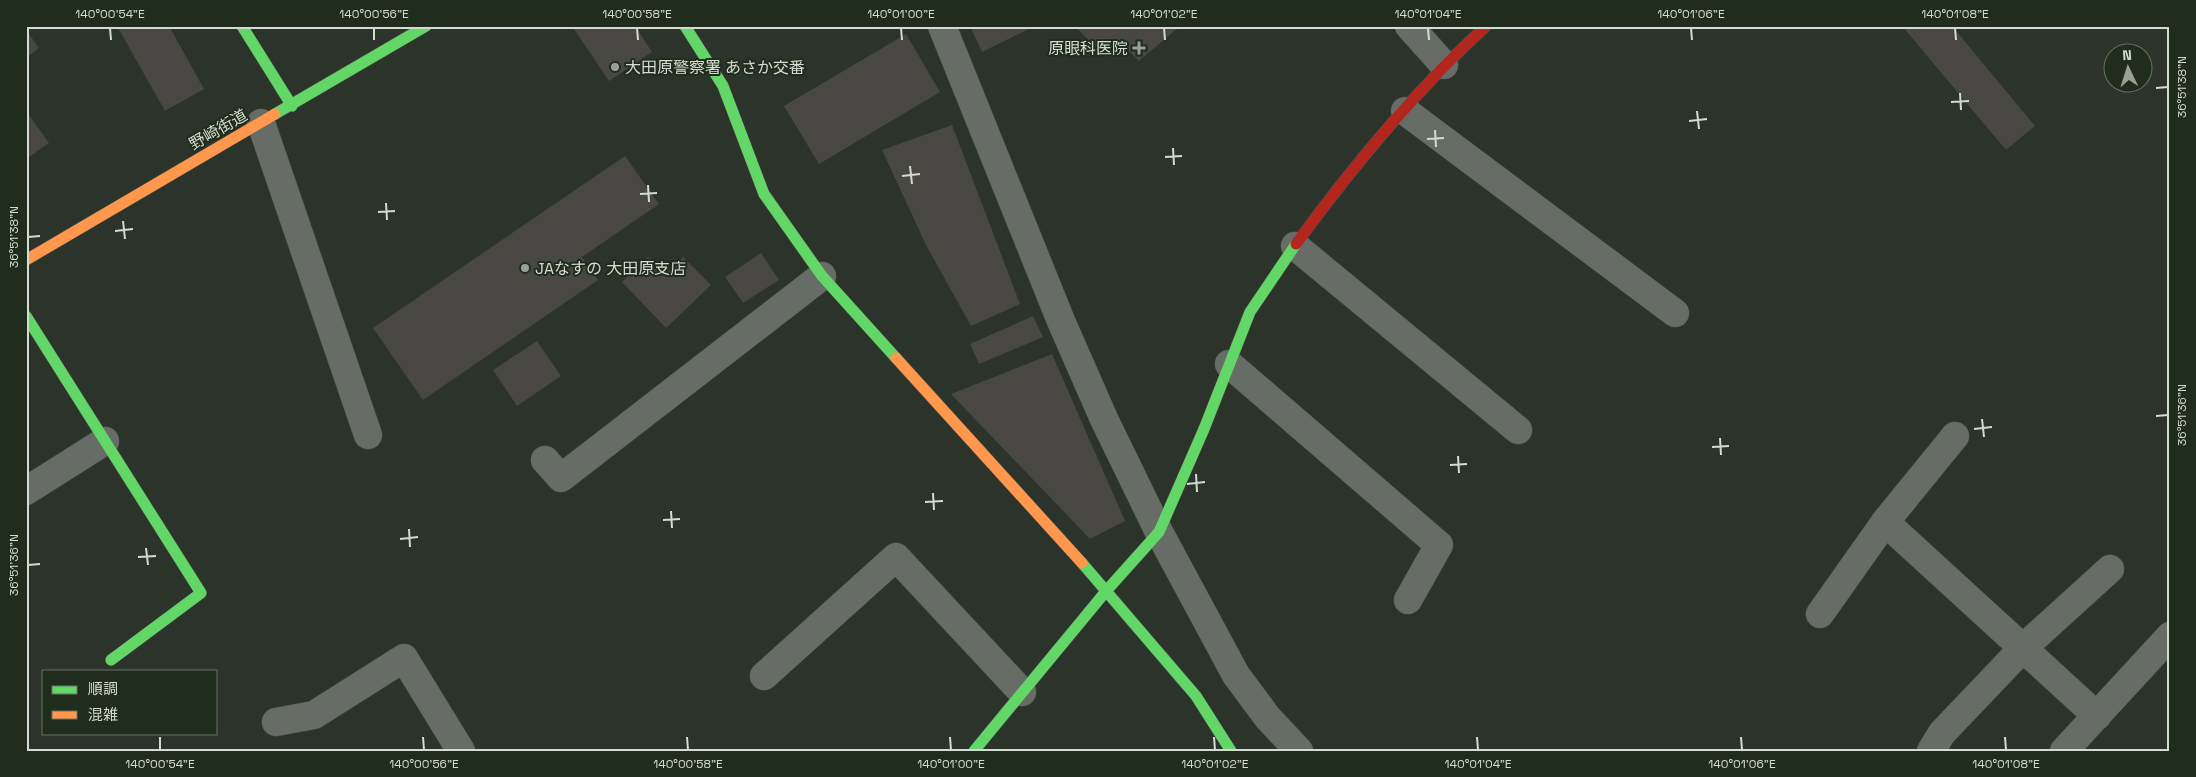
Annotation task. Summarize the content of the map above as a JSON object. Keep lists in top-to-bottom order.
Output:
{
  "streets": {
    "main road": ["野崎街道"]
  },
  "places": {
    "health": ["原眼科医院"],
    "other": ["大田原警察署 あさか交番", "JAなすの 大田原支店"]
  },
  "legend": ["順調", "混雑"],
  "north": "top",
  "coordinates": [
    "140°00'54\"E",
    "140°00'56\"E",
    "140°00'58\"E",
    "140°01'00\"E",
    "140°01'02\"E",
    "140°01'04\"E",
    "140°01'06\"E",
    "140°01'08\"E",
    "36°51'38\"N",
    "36°51'36\"N"
  ]
}
